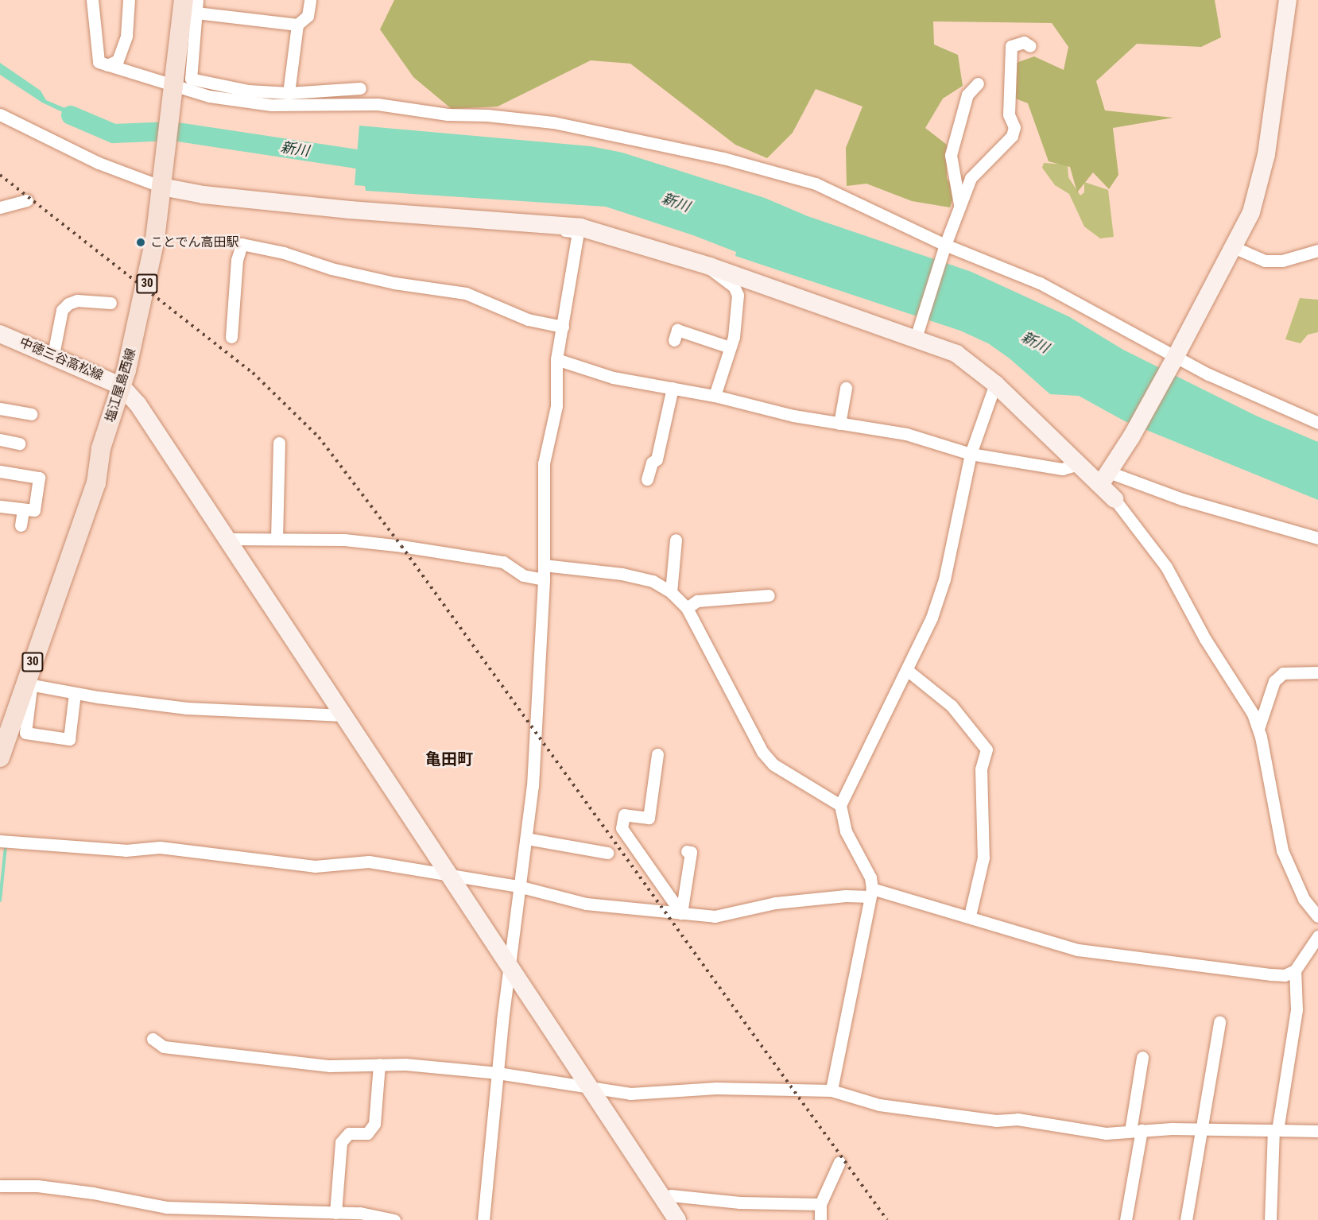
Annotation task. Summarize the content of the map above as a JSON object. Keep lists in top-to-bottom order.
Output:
{
  "streets": {
    "main road": ["30", "塩江屋島西線"],
    "street": ["中徳三谷高松線"]
  },
  "crossings": [
    ["中徳三谷高松線", "塩江屋島西線"]
  ],
  "districts": ["亀田町"],
  "water": ["新川"],
  "places": ["ことでん高田駅"]
}
